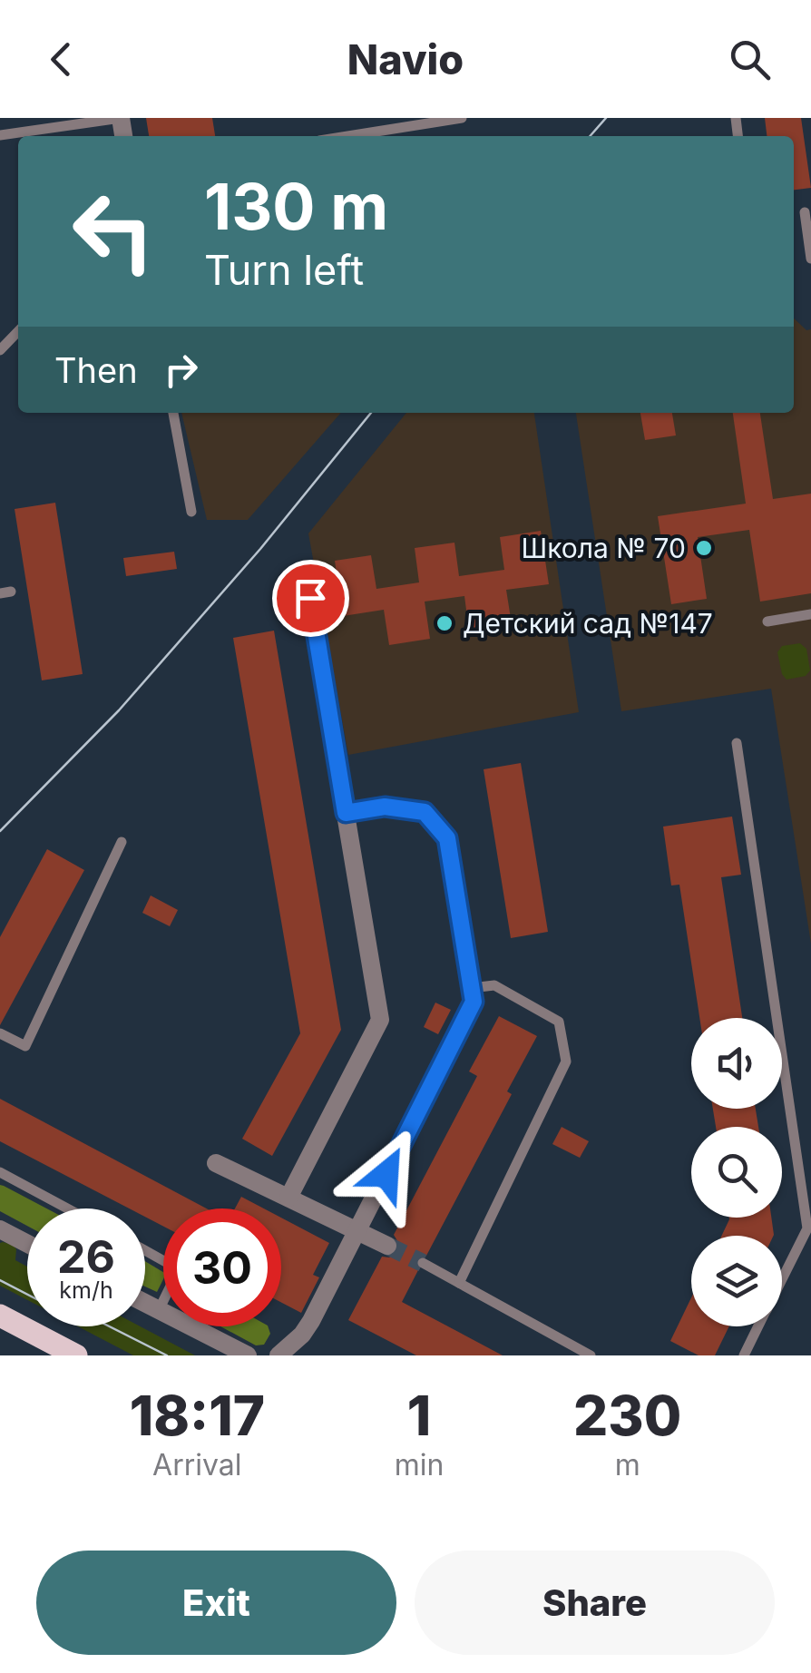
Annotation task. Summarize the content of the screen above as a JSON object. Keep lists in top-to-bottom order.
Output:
{
  "places": ["Школа № 70", "Детский сад №147"],
  "page": {
    "header": "Navio",
    "turn": ["130 m", "Turn left"],
    "then": "Then",
    "speed": "26 km/h",
    "limit": "30",
    "eta": [
      "18:17",
      "Arrival",
      "1",
      "min",
      "230",
      "m"
    ],
    "buttons": ["Exit", "Share"]
  }
}
